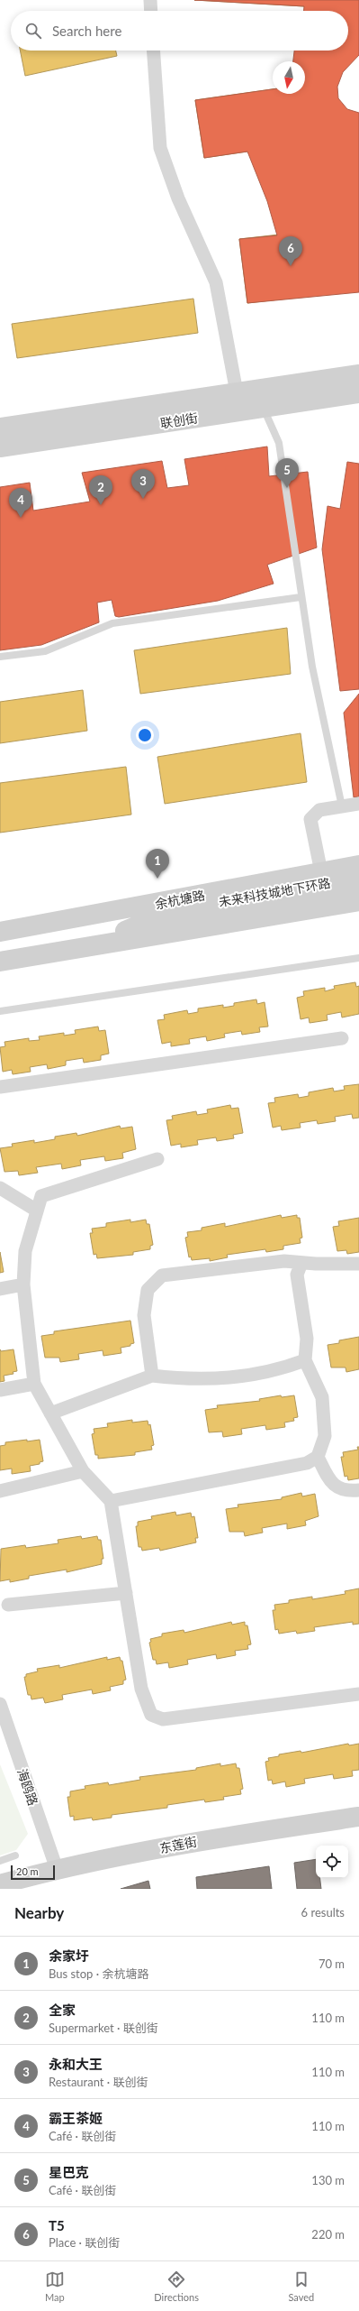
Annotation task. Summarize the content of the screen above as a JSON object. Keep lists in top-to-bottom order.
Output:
{
  "streets": {
    "street": [
      "联创街",
      "未来科技城地下环路",
      "余杭塘路",
      "海鸥路",
      "东莲街"
    ]
  },
  "crossings": [
    ["未来科技城地下环路", "余杭塘路"],
    ["海鸥路", "东莲街"]
  ],
  "scale_bar": "20 m",
  "north": "bottom",
  "page": {
    "search": "Search here",
    "pins": [
      "6",
      "5",
      "3",
      "2",
      "4",
      "1"
    ],
    "scale": "20 m",
    "heading": ["Nearby", "6 results"],
    "list": [
      {
        "mark": "1",
        "name": "余家圩",
        "note": "Bus stop · 余杭塘路",
        "value": "70 m"
      },
      {
        "mark": "2",
        "name": "全家",
        "note": "Supermarket · 联创街",
        "value": "110 m"
      },
      {
        "mark": "3",
        "name": "永和大王",
        "note": "Restaurant · 联创街",
        "value": "110 m"
      },
      {
        "mark": "4",
        "name": "霸王茶姬",
        "note": "Café · 联创街",
        "value": "110 m"
      },
      {
        "mark": "5",
        "name": "星巴克",
        "note": "Café · 联创街",
        "value": "130 m"
      },
      {
        "mark": "6",
        "name": "T5",
        "note": "Place · 联创街",
        "value": "220 m"
      }
    ],
    "nav": ["Map", "Directions", "Saved"]
  }
}
